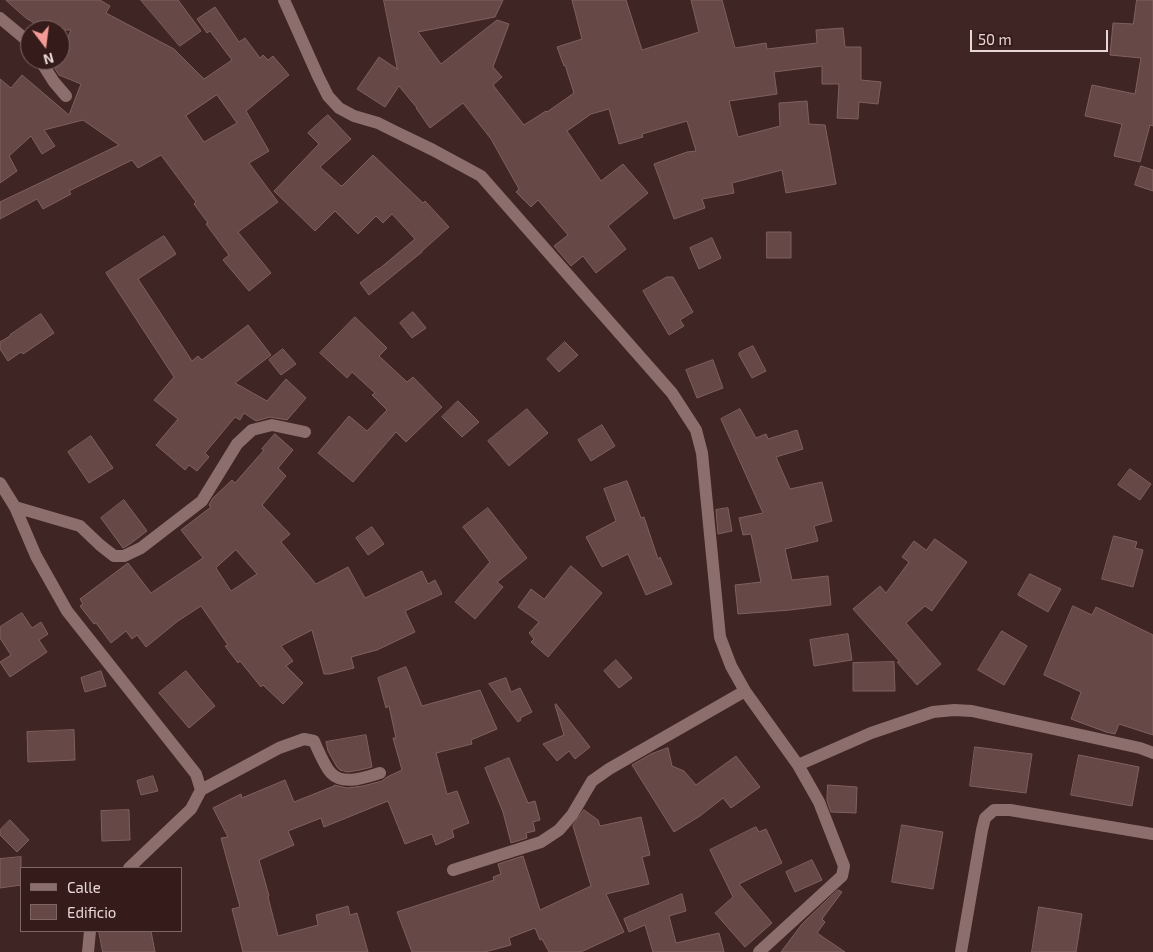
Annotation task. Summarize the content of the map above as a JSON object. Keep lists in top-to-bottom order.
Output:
{
  "legend": ["Calle", "Edificio"],
  "scale_bar": "50 m",
  "north": "bottom"
}
